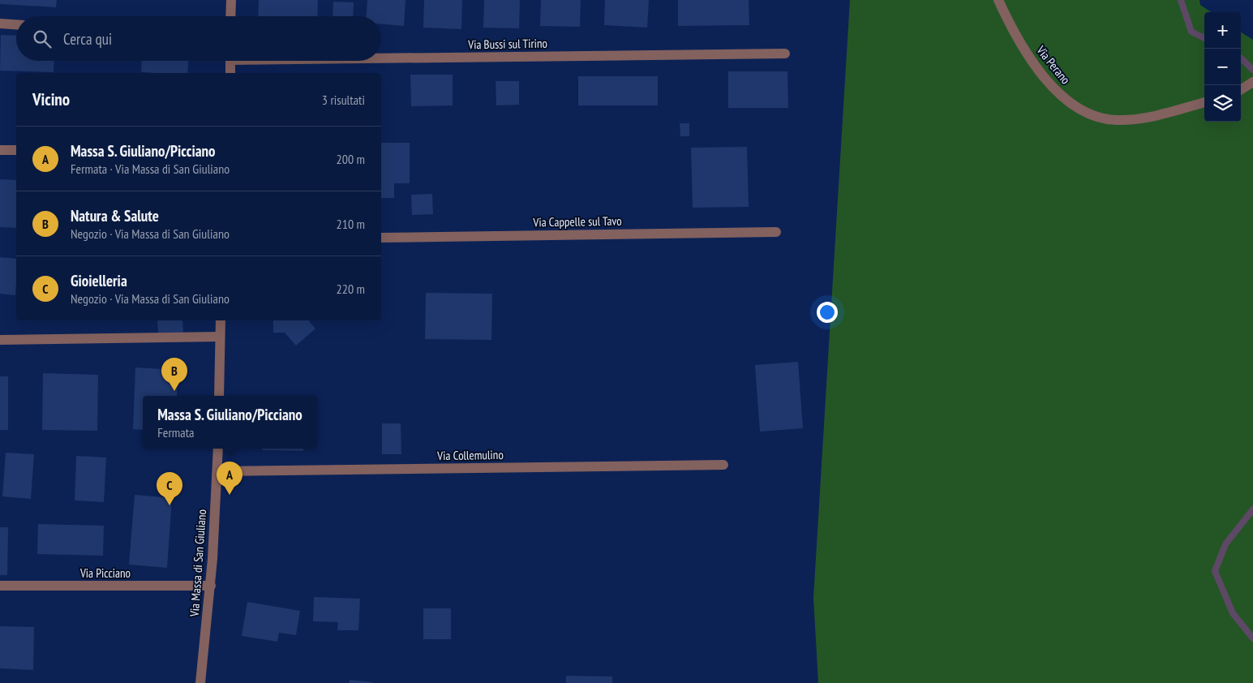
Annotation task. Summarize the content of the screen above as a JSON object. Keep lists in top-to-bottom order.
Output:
{
  "streets": {
    "street": [
      "Via Bussi sul Tirino",
      "Via Perano",
      "Via Cappelle sul Tavo",
      "Via Collemulino",
      "Via Massa di San Giuliano",
      "Via Picciano"
    ]
  },
  "crossings": [
    ["Via Collemulino", "Via Massa di San Giuliano"],
    ["Via Massa di San Giuliano", "Via Picciano"]
  ],
  "page": {
    "map_buttons": ["+", "−"],
    "search": "Cerca qui",
    "heading": ["Vicino", "3 risultati"],
    "list": [
      {
        "mark": "A",
        "name": "Massa S. Giuliano/Picciano",
        "note": "Fermata · Via Massa di San Giuliano",
        "value": "200 m"
      },
      {
        "mark": "B",
        "name": "Natura & Salute",
        "note": "Negozio · Via Massa di San Giuliano",
        "value": "210 m"
      },
      {
        "mark": "C",
        "name": "Gioielleria",
        "note": "Negozio · Via Massa di San Giuliano",
        "value": "220 m"
      }
    ],
    "pins": ["B", "A", "C"],
    "popup": ["Massa S. Giuliano/Picciano", "Fermata"]
  }
}
